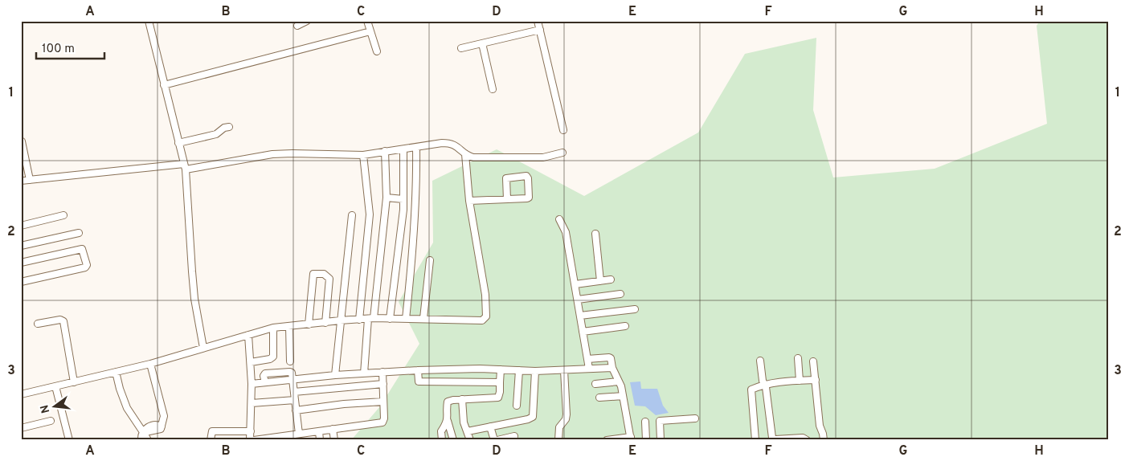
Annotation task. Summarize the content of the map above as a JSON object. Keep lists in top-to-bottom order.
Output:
{
  "scale_bar": "100 m",
  "north": "left",
  "grid": {
    "columns": [
      "A",
      "B",
      "C",
      "D",
      "E",
      "F",
      "G",
      "H"
    ],
    "rows": ["1", "2", "3"]
  }
}
